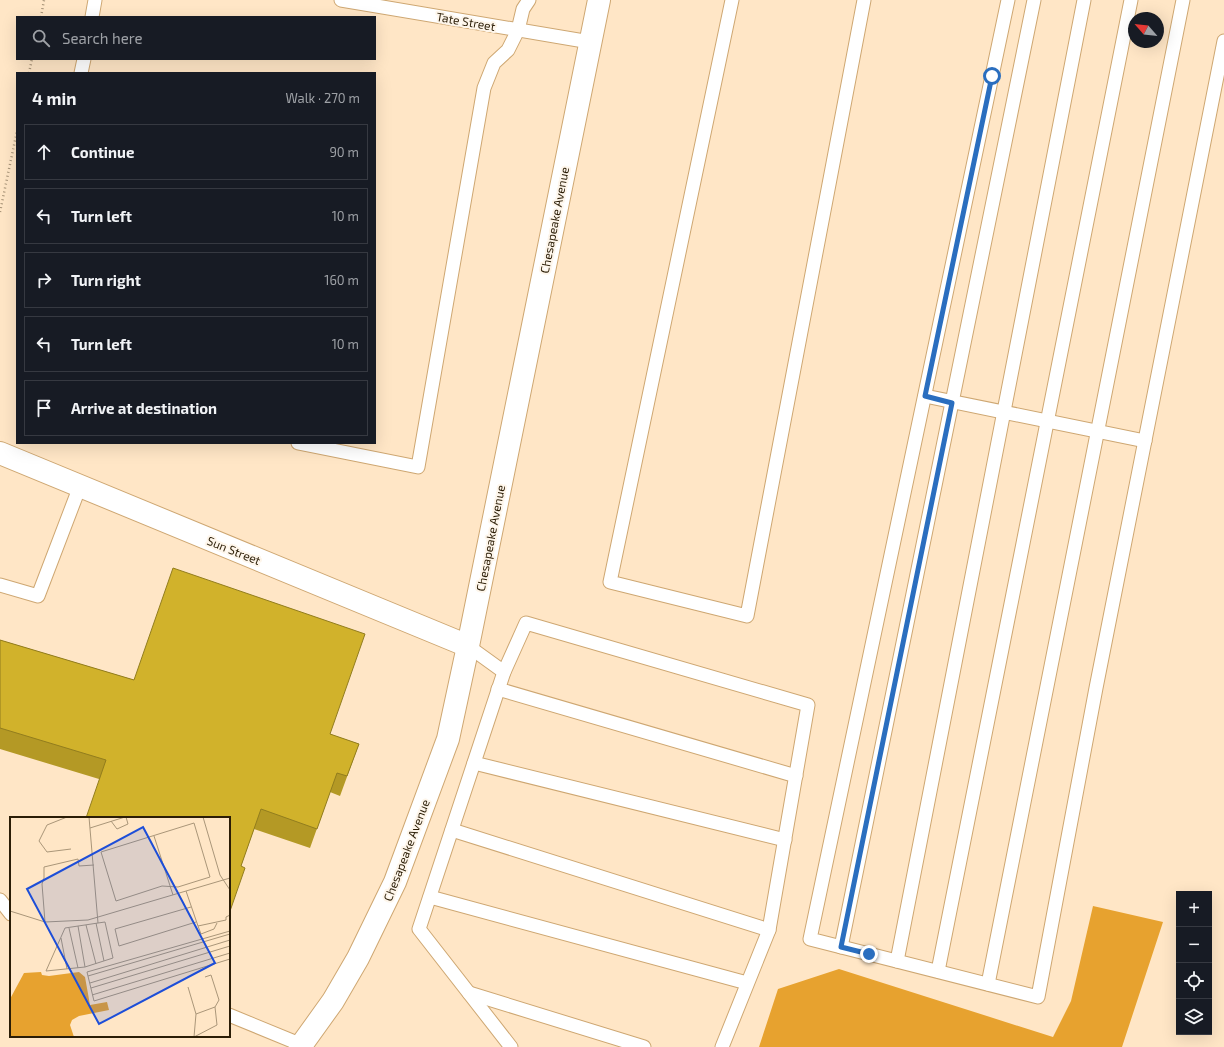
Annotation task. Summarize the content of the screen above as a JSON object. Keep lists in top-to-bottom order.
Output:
{
  "streets": {
    "street": ["Chesapeake Avenue", "Sun Street"],
    "lane": ["Tate Street"]
  },
  "crossings": [
    ["Tate Street", "Chesapeake Avenue"],
    ["Chesapeake Avenue", "Sun Street"]
  ],
  "north": "top left",
  "page": {
    "search": "Search here",
    "heading": ["4 min", "Walk · 270 m"],
    "list": [
      ["Continue", "90 m"],
      ["Turn left", "10 m"],
      ["Turn right", "160 m"],
      ["Turn left", "10 m"],
      "Arrive at destination"
    ],
    "map_buttons": ["+", "−"]
  }
}
